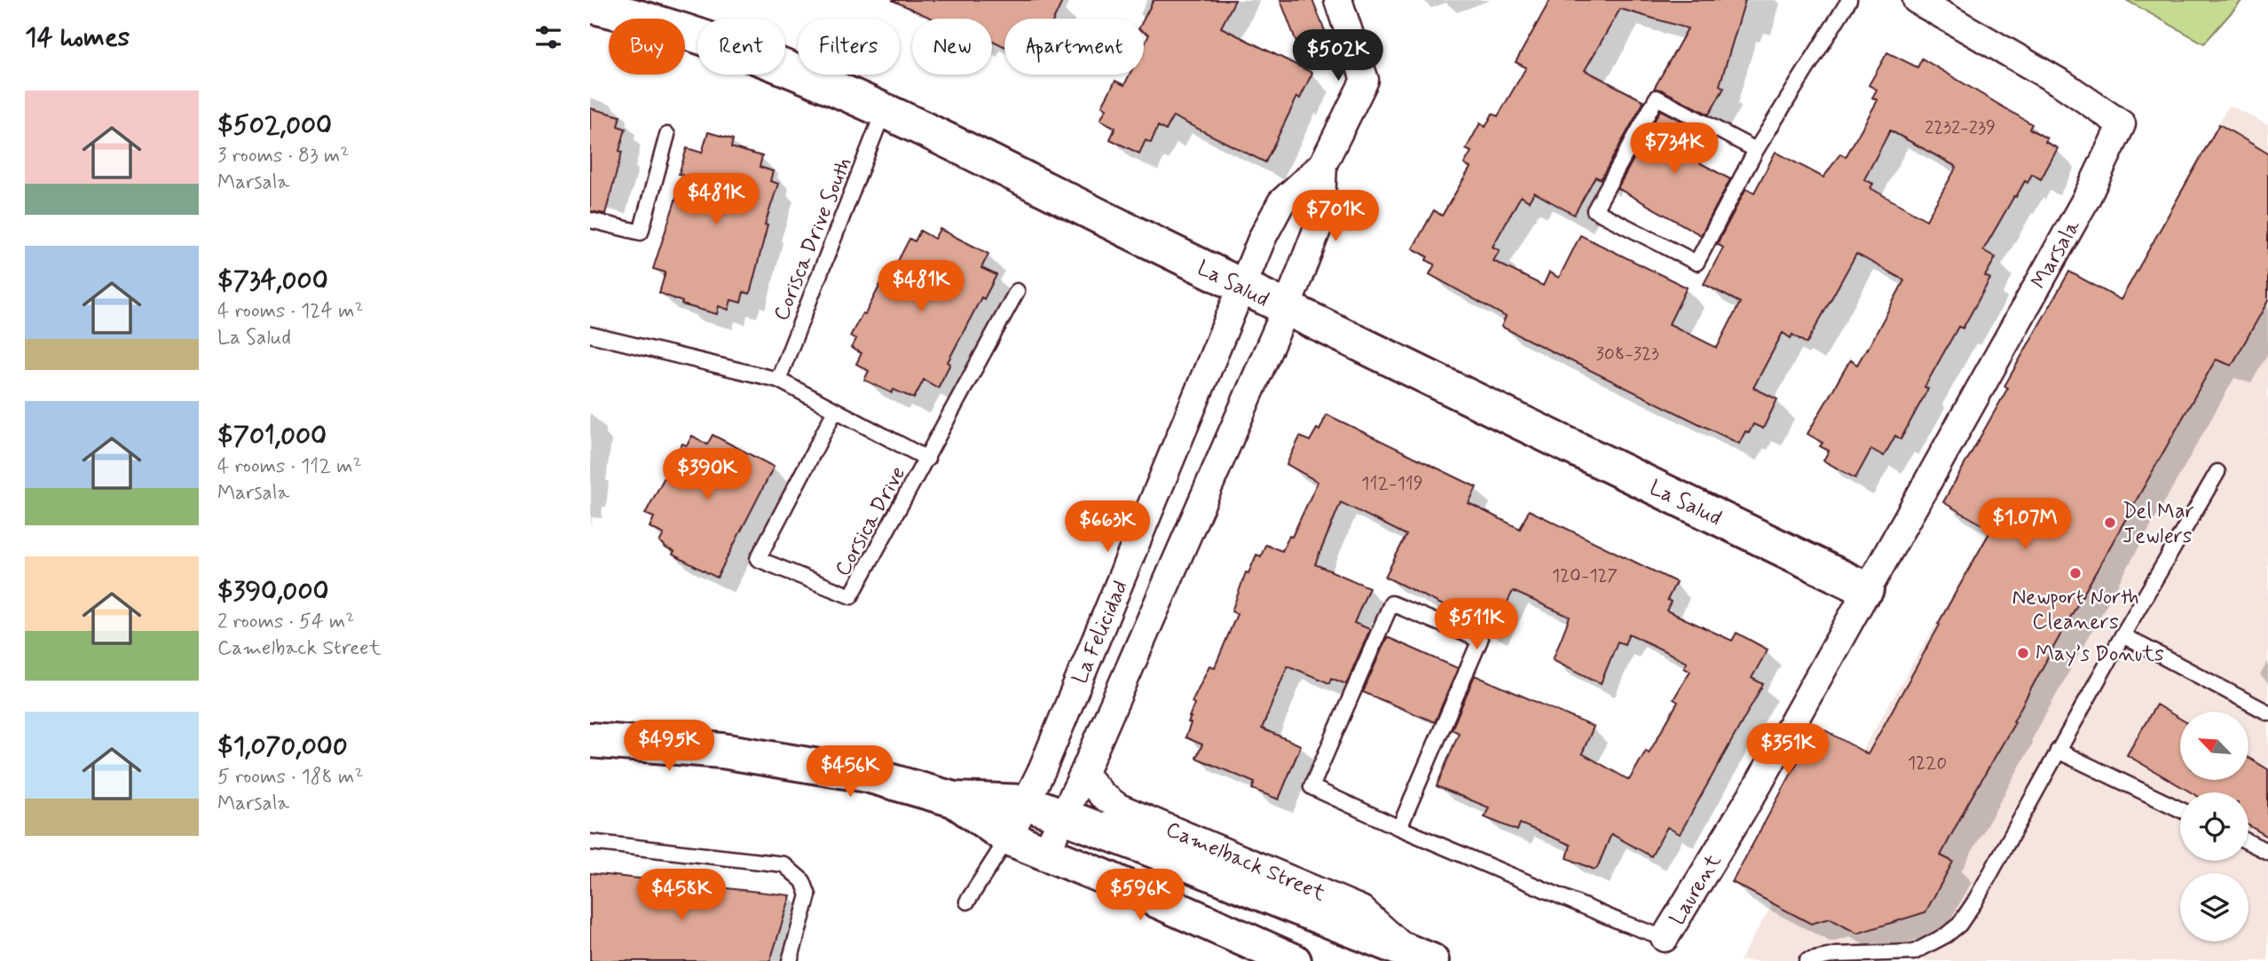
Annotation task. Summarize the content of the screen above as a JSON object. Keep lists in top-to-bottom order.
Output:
{
  "streets": {
    "street": [
      "Marsala",
      "La Salud",
      "La Felicidad",
      "Camelback Street",
      "Laurent"
    ],
    "lane": ["Corisca Drive South", "Corsica Drive"]
  },
  "crossings": [
    ["Corisca Drive South", "La Salud"],
    ["Corisca Drive South", "Corsica Drive"],
    ["Marsala", "La Salud"],
    ["Marsala", "Laurent"],
    ["La Salud", "La Felicidad"],
    ["La Salud", "Laurent"],
    ["La Felicidad", "Camelback Street"]
  ],
  "places": ["Del Mar Jewlers", "Newport North Cleaners", "May’s Donuts"],
  "house_numbers": [
    "2232-239",
    "308-323",
    "112-119",
    "120-127",
    "1220"
  ],
  "north": "top left",
  "page": {
    "heading": "14 homes",
    "chip": [
      "Buy",
      "Rent",
      "Filters",
      "New",
      "Apartment"
    ],
    "price": [
      "$502K",
      "$734K",
      "$481K",
      "$701K",
      "$481K",
      "$390K",
      "$1.07M",
      "$663K",
      "$511K",
      "$495K",
      "$351K",
      "$456K",
      "$458K",
      "$596K"
    ],
    "list": [
      {
        "name": "$502,000",
        "note": "3 rooms · 83 m² · Marsala"
      },
      {
        "name": "$734,000",
        "note": "4 rooms · 124 m² · La Salud"
      },
      {
        "name": "$701,000",
        "note": "4 rooms · 112 m² · Marsala"
      },
      {
        "name": "$390,000",
        "note": "2 rooms · 54 m² · Camelback Street"
      },
      {
        "name": "$1,070,000",
        "note": "5 rooms · 188 m² · Marsala"
      }
    ]
  }
}
